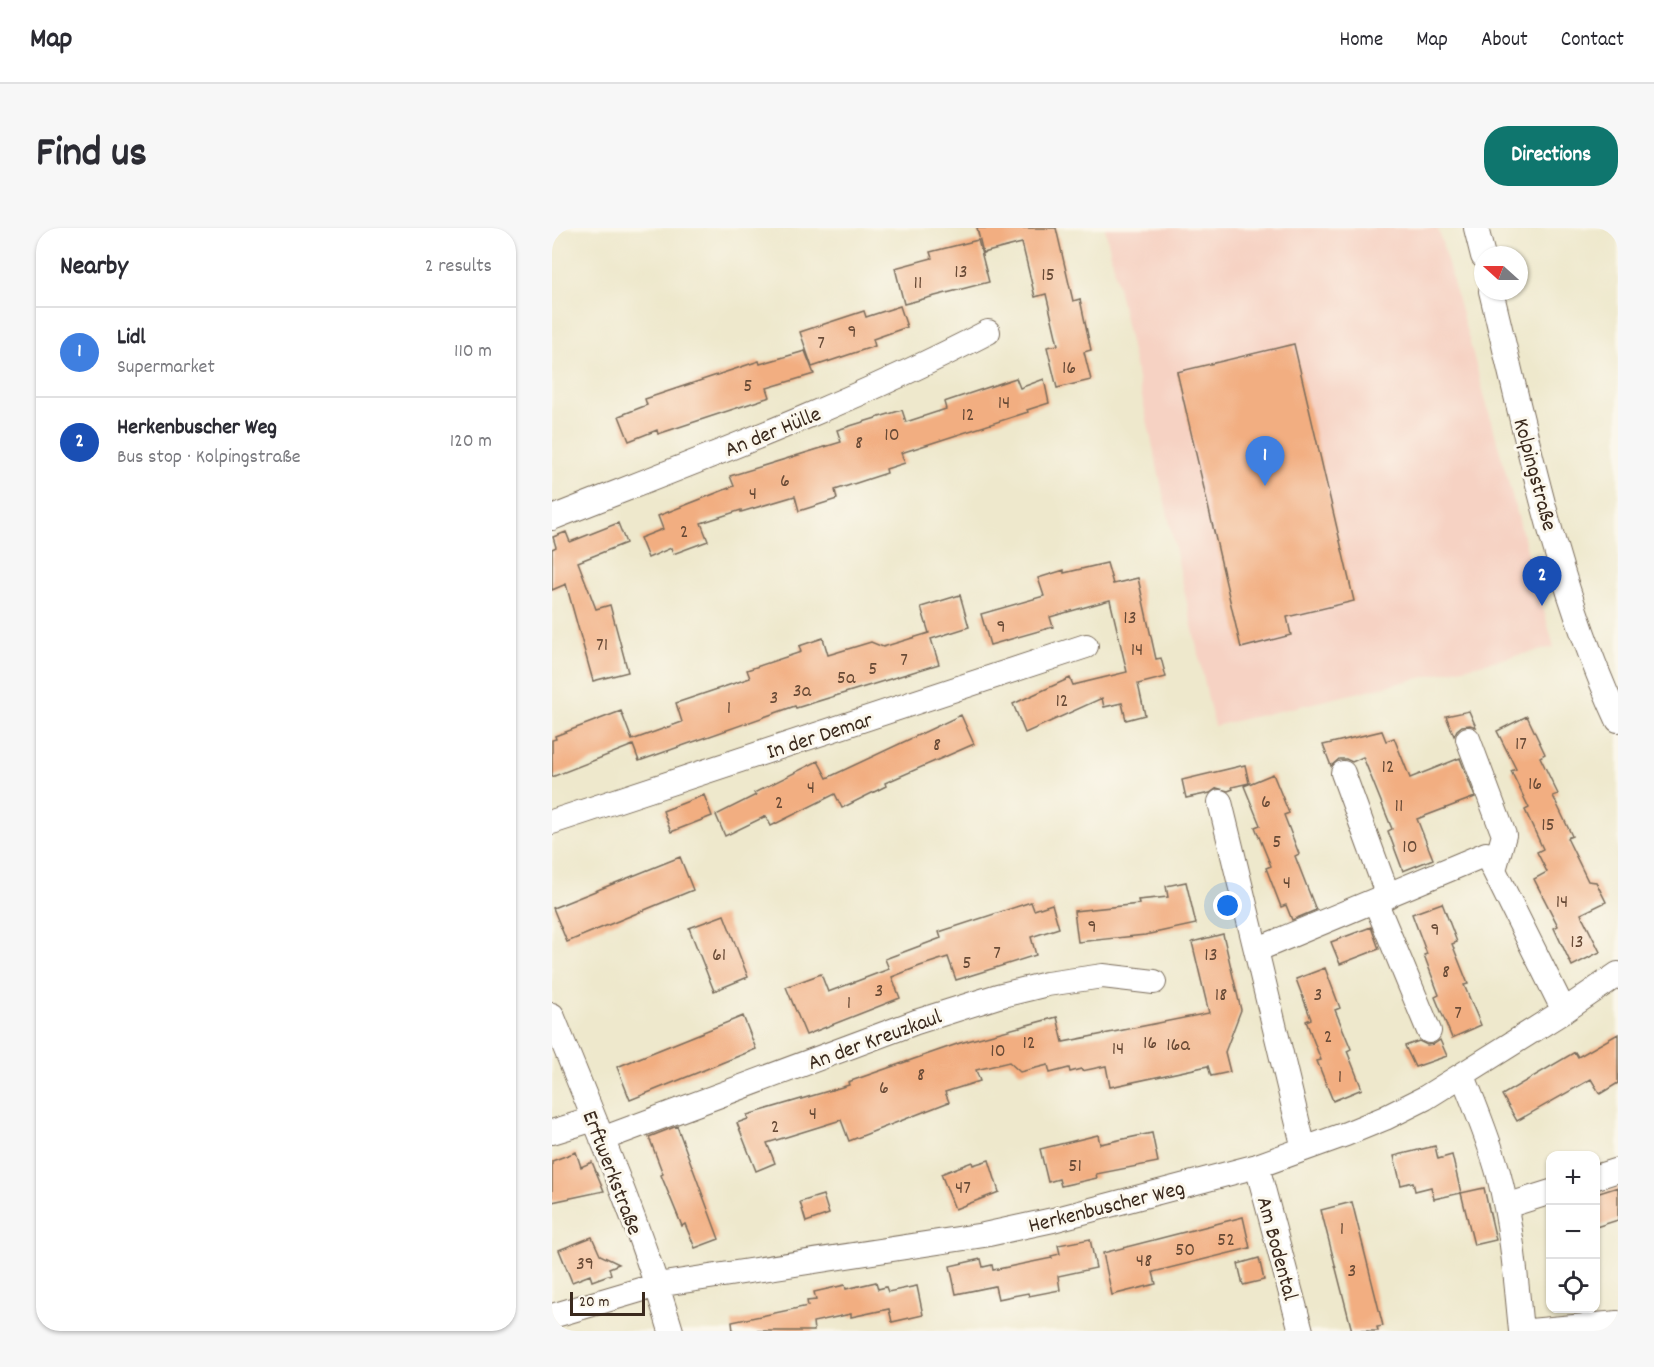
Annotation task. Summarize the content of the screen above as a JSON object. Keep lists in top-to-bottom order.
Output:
{
  "streets": {
    "street": [
      "An der Hülle",
      "Kolpingstraße",
      "In der Demar",
      "An der Kreuzkaul",
      "Erftwerkstraße",
      "Herkenbuscher Weg",
      "Am Bodental"
    ]
  },
  "crossings": [
    ["An der Kreuzkaul", "Erftwerkstraße"],
    ["Erftwerkstraße", "Herkenbuscher Weg"],
    ["Herkenbuscher Weg", "Am Bodental"]
  ],
  "house_numbers": [
    "13",
    "15",
    "11",
    "9",
    "7",
    "16",
    "5",
    "14",
    "12",
    "10",
    "8",
    "6",
    "4",
    "2",
    "13",
    "9",
    "71",
    "14",
    "7",
    "5",
    "5a",
    "3a",
    "3",
    "12",
    "1",
    "17",
    "8",
    "12",
    "16",
    "4",
    "6",
    "2",
    "11",
    "15",
    "5",
    "10",
    "4",
    "14",
    "9",
    "9",
    "13",
    "7",
    "61",
    "13",
    "5",
    "8",
    "3",
    "18",
    "3",
    "1",
    "7",
    "2",
    "12",
    "16",
    "16a",
    "14",
    "10",
    "8",
    "1",
    "6",
    "4",
    "2",
    "51",
    "47",
    "1",
    "52",
    "50",
    "48",
    "39",
    "3"
  ],
  "scale_bar": "20 m",
  "north": "left",
  "page": {
    "header": "Map",
    "nav": [
      "Home",
      "Map",
      "About",
      "Contact"
    ],
    "title": "Find us",
    "buttons": "Directions",
    "heading": ["Nearby", "2 results"],
    "list": [
      {
        "mark": "1",
        "name": "Lidl",
        "note": "Supermarket",
        "value": "110 m"
      },
      {
        "mark": "2",
        "name": "Herkenbuscher Weg",
        "note": "Bus stop · Kolpingstraße",
        "value": "120 m"
      }
    ],
    "pins": ["1", "2"],
    "map_buttons": ["+", "−"],
    "scale": "20 m"
  }
}
